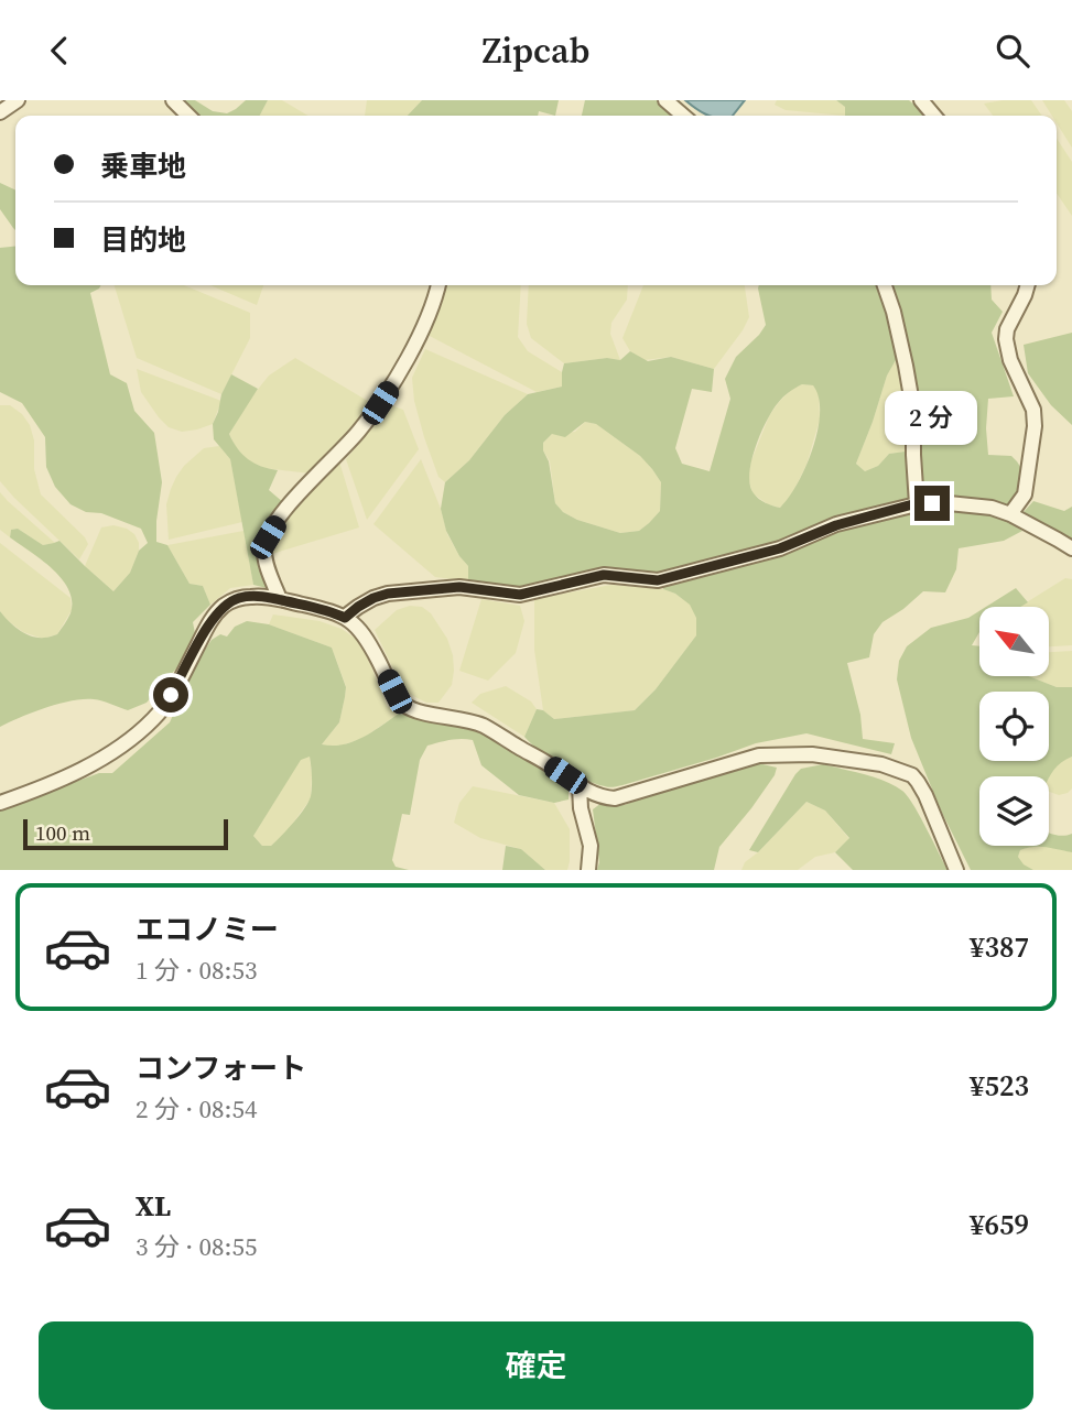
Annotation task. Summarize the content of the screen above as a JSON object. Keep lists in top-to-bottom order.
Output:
{
  "scale_bar": "100 m",
  "north": "top left",
  "page": {
    "header": "Zipcab",
    "banner": ["乗車地", "目的地"],
    "bubble": "2 分",
    "scale": "100 m",
    "list": [
      {
        "name": "エコノミー",
        "note": "1 分 · 08:53",
        "value": "¥387"
      },
      {
        "name": "コンフォート",
        "note": "2 分 · 08:54",
        "value": "¥523"
      },
      {
        "name": "XL",
        "note": "3 分 · 08:55",
        "value": "¥659"
      }
    ],
    "buttons": "確定"
  }
}
